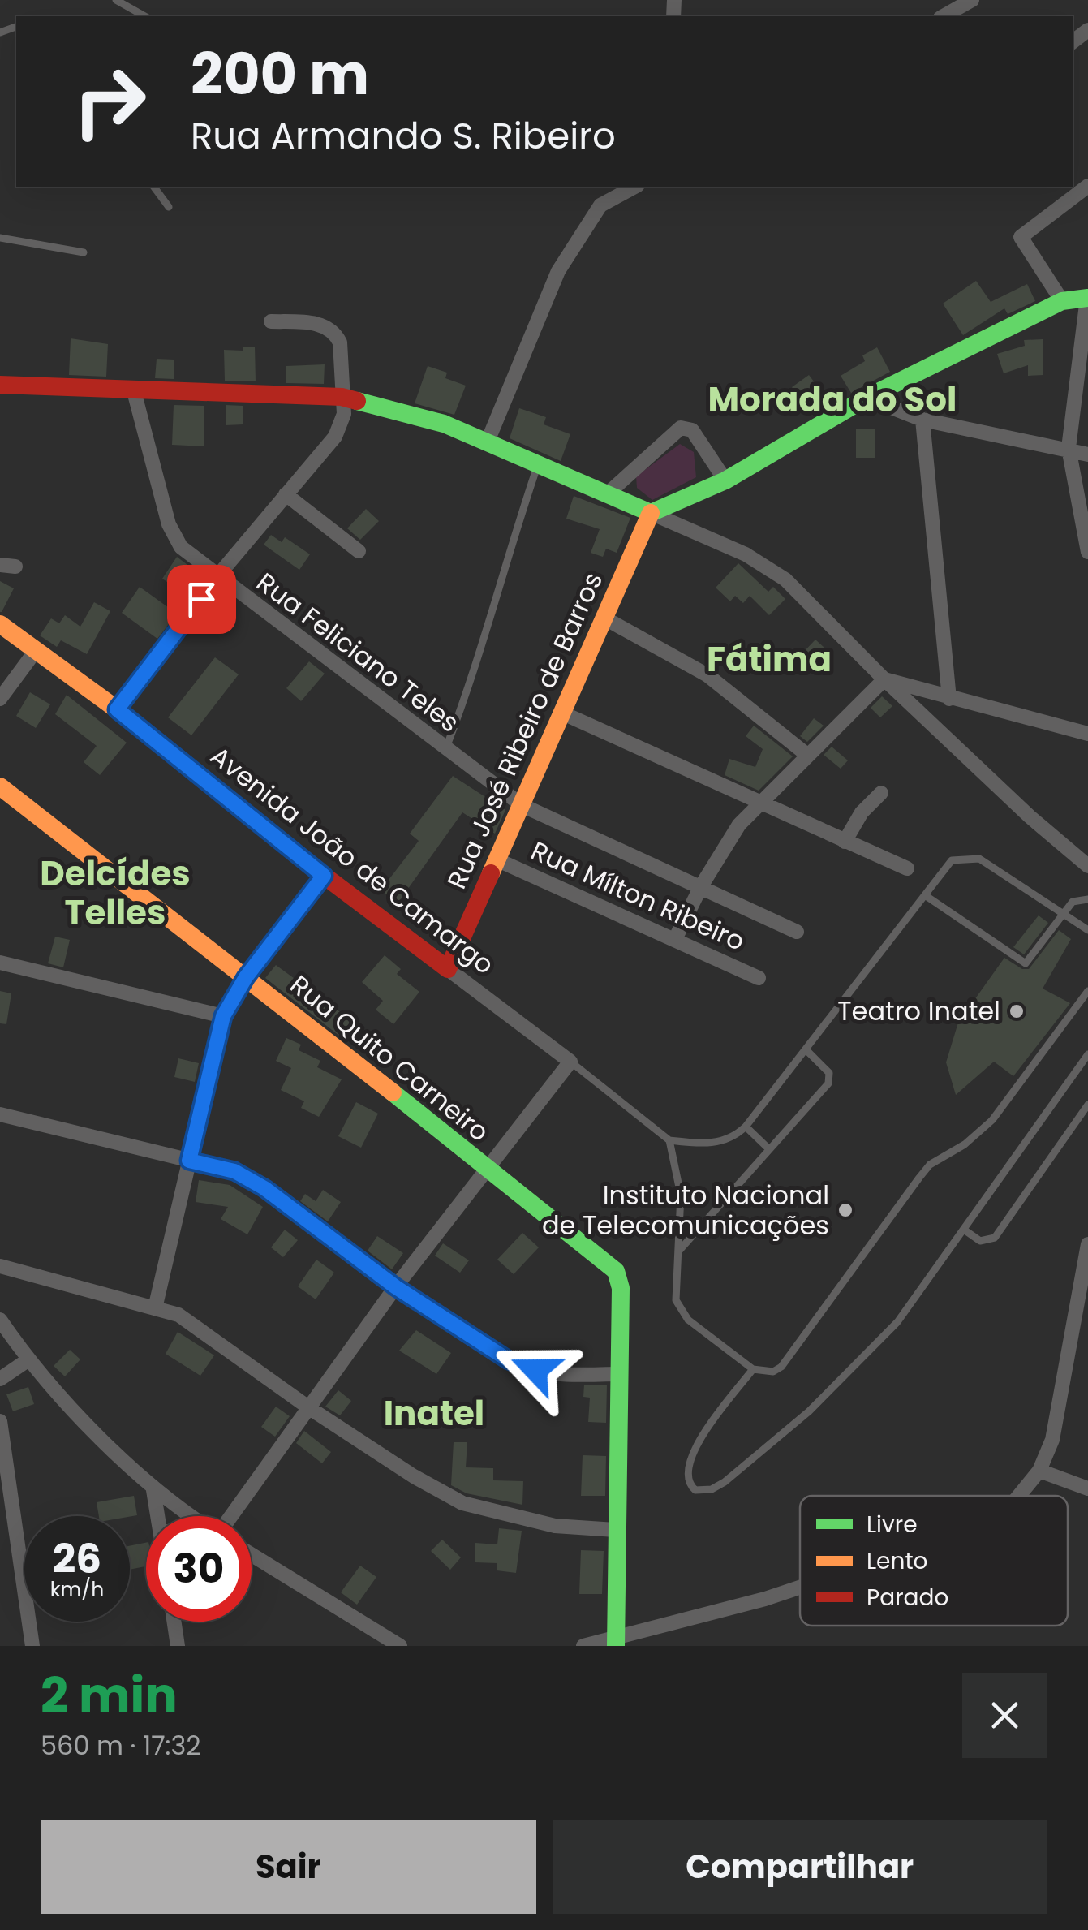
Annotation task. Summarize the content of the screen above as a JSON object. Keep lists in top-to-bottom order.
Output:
{
  "streets": {
    "main road": ["Rua José Ribeiro de Barros", "Avenida João de Camargo", "Rua Quito Carneiro"],
    "street": ["Rua Feliciano Teles", "Rua Mílton Ribeiro"]
  },
  "crossings": [
    ["Rua Feliciano Teles", "Rua José Ribeiro de Barros"],
    ["Rua José Ribeiro de Barros", "Avenida João de Camargo"],
    ["Rua José Ribeiro de Barros", "Rua Mílton Ribeiro"]
  ],
  "districts": [
    "Morada do Sol",
    "Fátima",
    "Delcídes Telles",
    "Inatel"
  ],
  "places": ["Teatro Inatel", "Instituto Nacional de Telecomunicações"],
  "legend": ["Livre", "Lento", "Parado"],
  "page": {
    "turn": ["200 m", "Rua Armando S. Ribeiro"],
    "speed": "26 km/h",
    "limit": "30",
    "heading": ["2 min", "560 m · 17:32"],
    "buttons": ["Sair", "Compartilhar"]
  }
}
